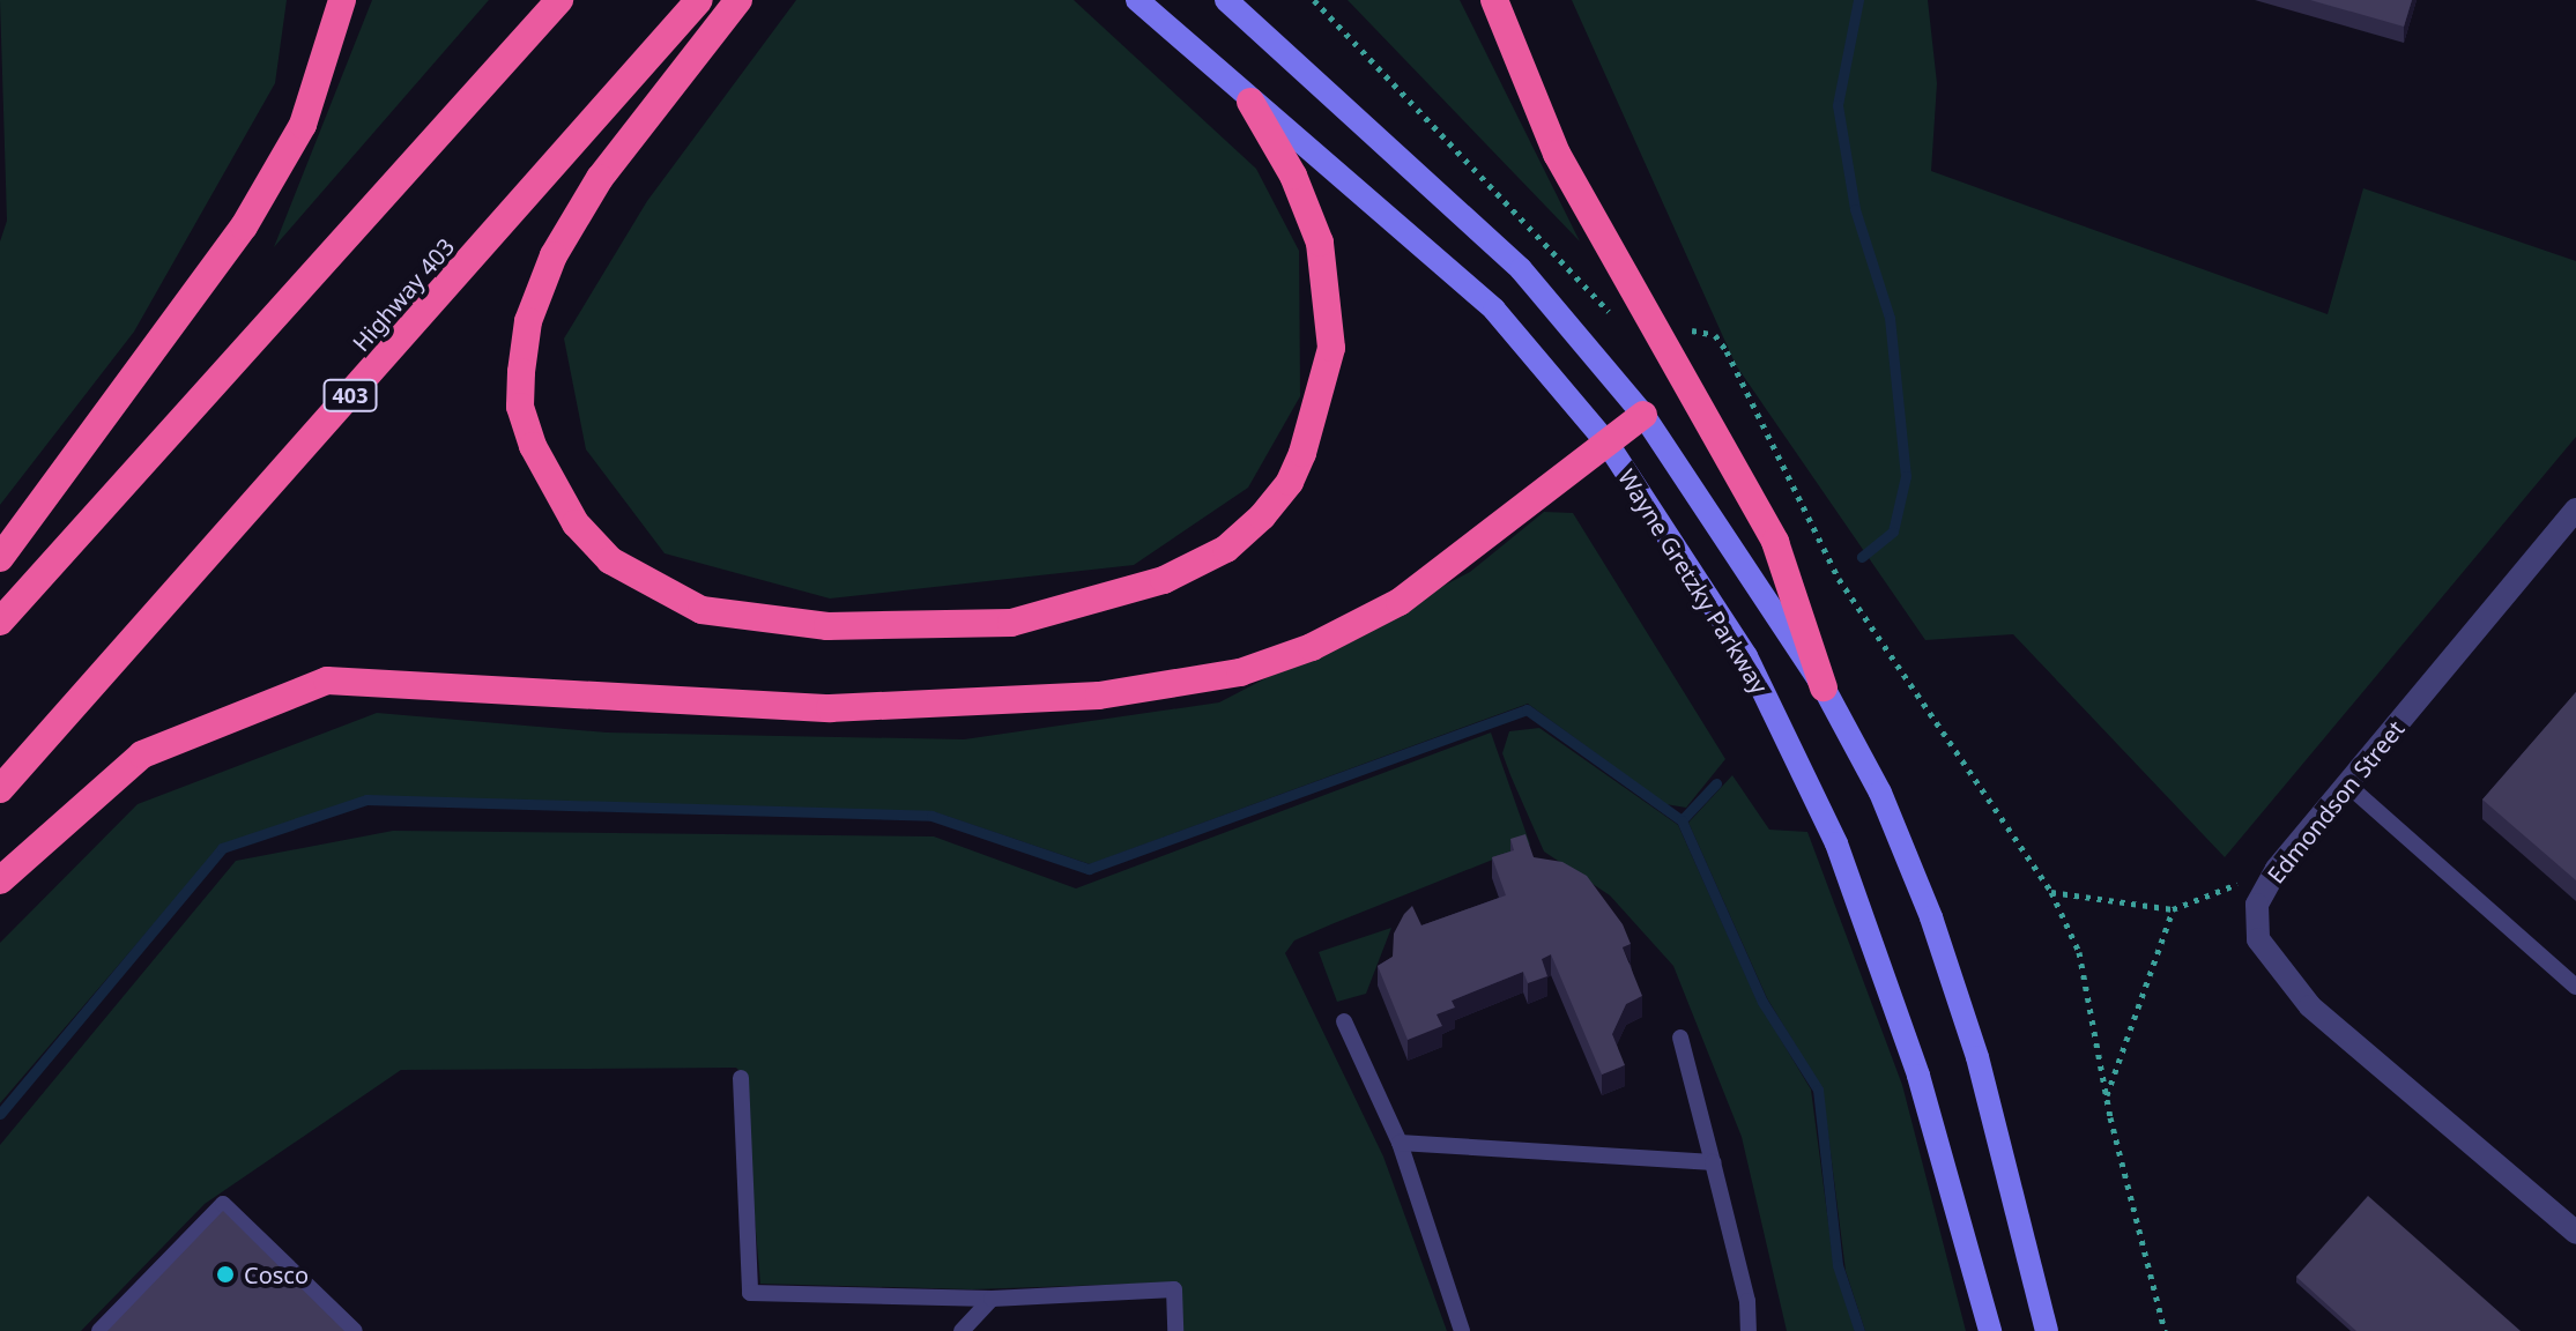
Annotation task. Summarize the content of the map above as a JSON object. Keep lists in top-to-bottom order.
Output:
{
  "streets": {
    "highway": ["Highway 403", "403"],
    "main road": ["Wayne Gretzky Parkway"],
    "street": ["Edmondson Street"]
  },
  "places": ["Cosco"]
}
